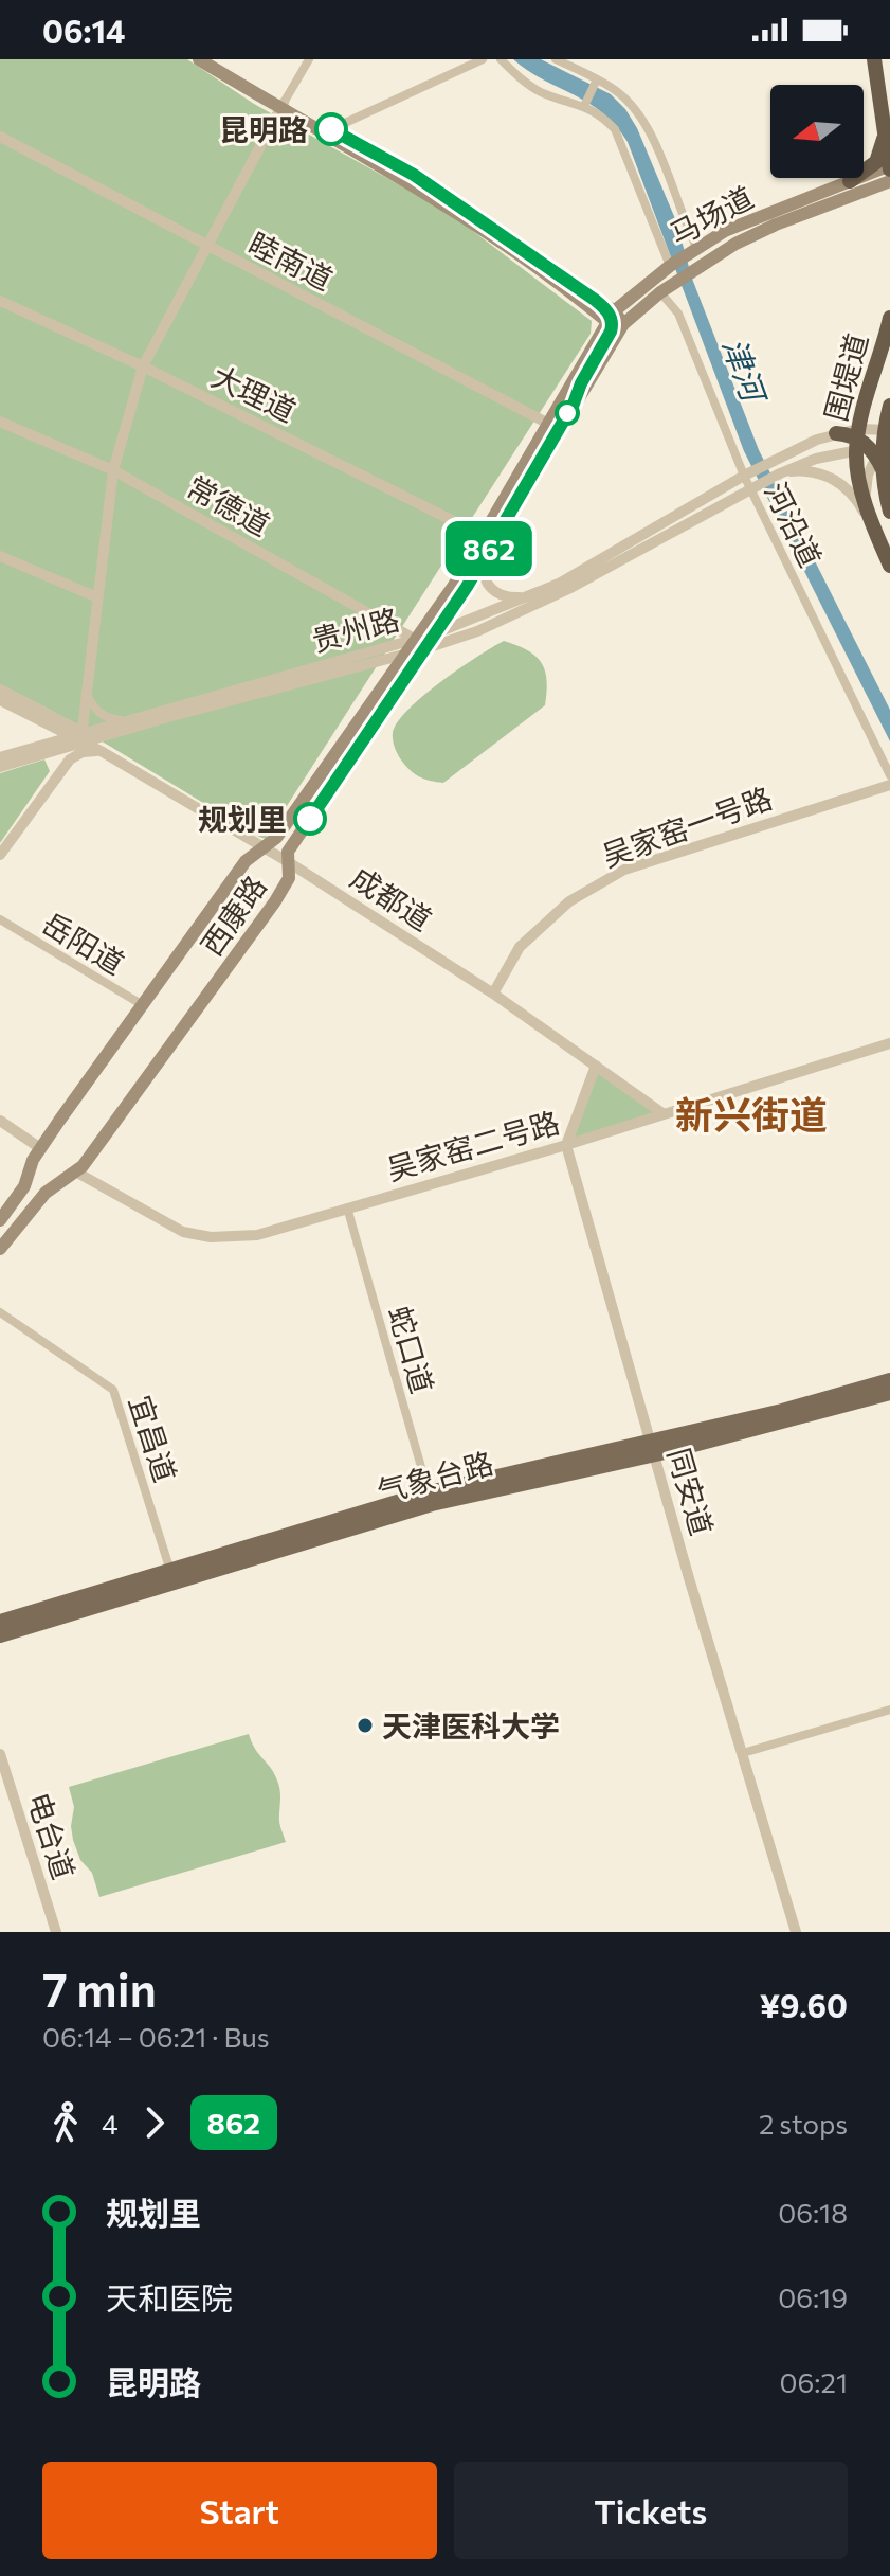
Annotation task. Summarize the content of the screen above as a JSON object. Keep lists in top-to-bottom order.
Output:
{
  "streets": {
    "highway": ["围堤道"],
    "main road": ["马场道", "西康路", "气象台路"],
    "street": [
      "睦南道",
      "大理道",
      "常德道",
      "河沿道",
      "贵州路",
      "吴家窑一号路",
      "成都道",
      "岳阳道",
      "吴家窑二号路",
      "蛇口道",
      "宜昌道",
      "同安道",
      "电台道"
    ]
  },
  "crossings": [
    ["马场道", "河沿道"],
    ["马场道", "西康路"],
    ["睦南道", "西康路"],
    ["围堤道", "贵州路"],
    ["大理道", "西康路"],
    ["常德道", "贵州路"],
    ["常德道", "西康路"],
    ["河沿道", "贵州路"],
    ["贵州路", "成都道"],
    ["贵州路", "西康路"],
    ["吴家窑一号路", "成都道"],
    ["成都道", "西康路"],
    ["成都道", "吴家窑二号路"],
    ["西康路", "岳阳道"],
    ["西康路", "吴家窑二号路"],
    ["吴家窑二号路", "蛇口道"],
    ["吴家窑二号路", "同安道"],
    ["蛇口道", "气象台路"],
    ["宜昌道", "气象台路"],
    ["气象台路", "同安道"]
  ],
  "districts": ["新兴街道"],
  "water": ["津河"],
  "places": ["昆明路", "规划里", "天津医科大学"],
  "lines": ["bus line 862"],
  "north": "left",
  "page": {
    "status": "06:14",
    "on_map": "862",
    "heading": ["7 min", "06:14 – 06:21 · Bus", "¥9.60"],
    "legs": ["4", "862", "2 stops"],
    "list": [
      {
        "name": "规划里",
        "value": "06:18"
      },
      {
        "name": "天和医院",
        "value": "06:19"
      },
      {
        "name": "昆明路",
        "value": "06:21"
      }
    ],
    "buttons": ["Start", "Tickets"]
  }
}
